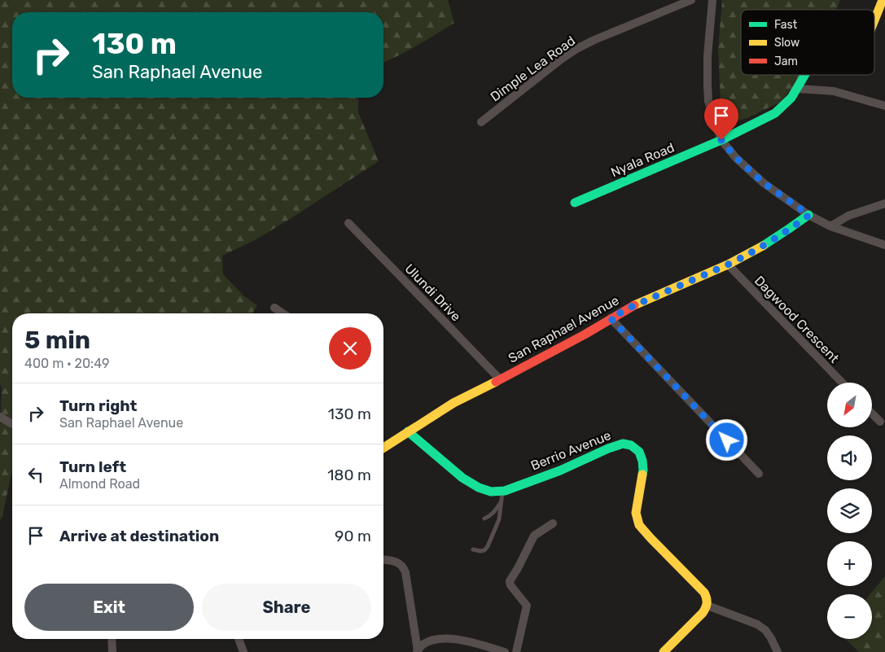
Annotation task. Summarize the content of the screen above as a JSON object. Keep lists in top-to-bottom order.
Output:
{
  "streets": {
    "street": [
      "Dimple Lea Road",
      "Nyala Road",
      "Ulundi Drive",
      "Dagwood Crescent",
      "San Raphael Avenue",
      "Berrio Avenue"
    ]
  },
  "crossings": [
    ["Ulundi Drive", "San Raphael Avenue"],
    ["Dagwood Crescent", "San Raphael Avenue"],
    ["San Raphael Avenue", "Berrio Avenue"]
  ],
  "legend": ["Fast", "Slow", "Jam"],
  "north": "bottom left",
  "page": {
    "turn": ["130 m", "San Raphael Avenue"],
    "heading": ["5 min", "400 m · 20:49"],
    "map_buttons": ["+", "−"],
    "list": [
      {
        "name": "Turn right",
        "note": "San Raphael Avenue",
        "value": "130 m"
      },
      {
        "name": "Turn left",
        "note": "Almond Road",
        "value": "180 m"
      },
      {
        "name": "Arrive at destination",
        "value": "90 m"
      }
    ],
    "buttons": ["Exit", "Share"]
  }
}
